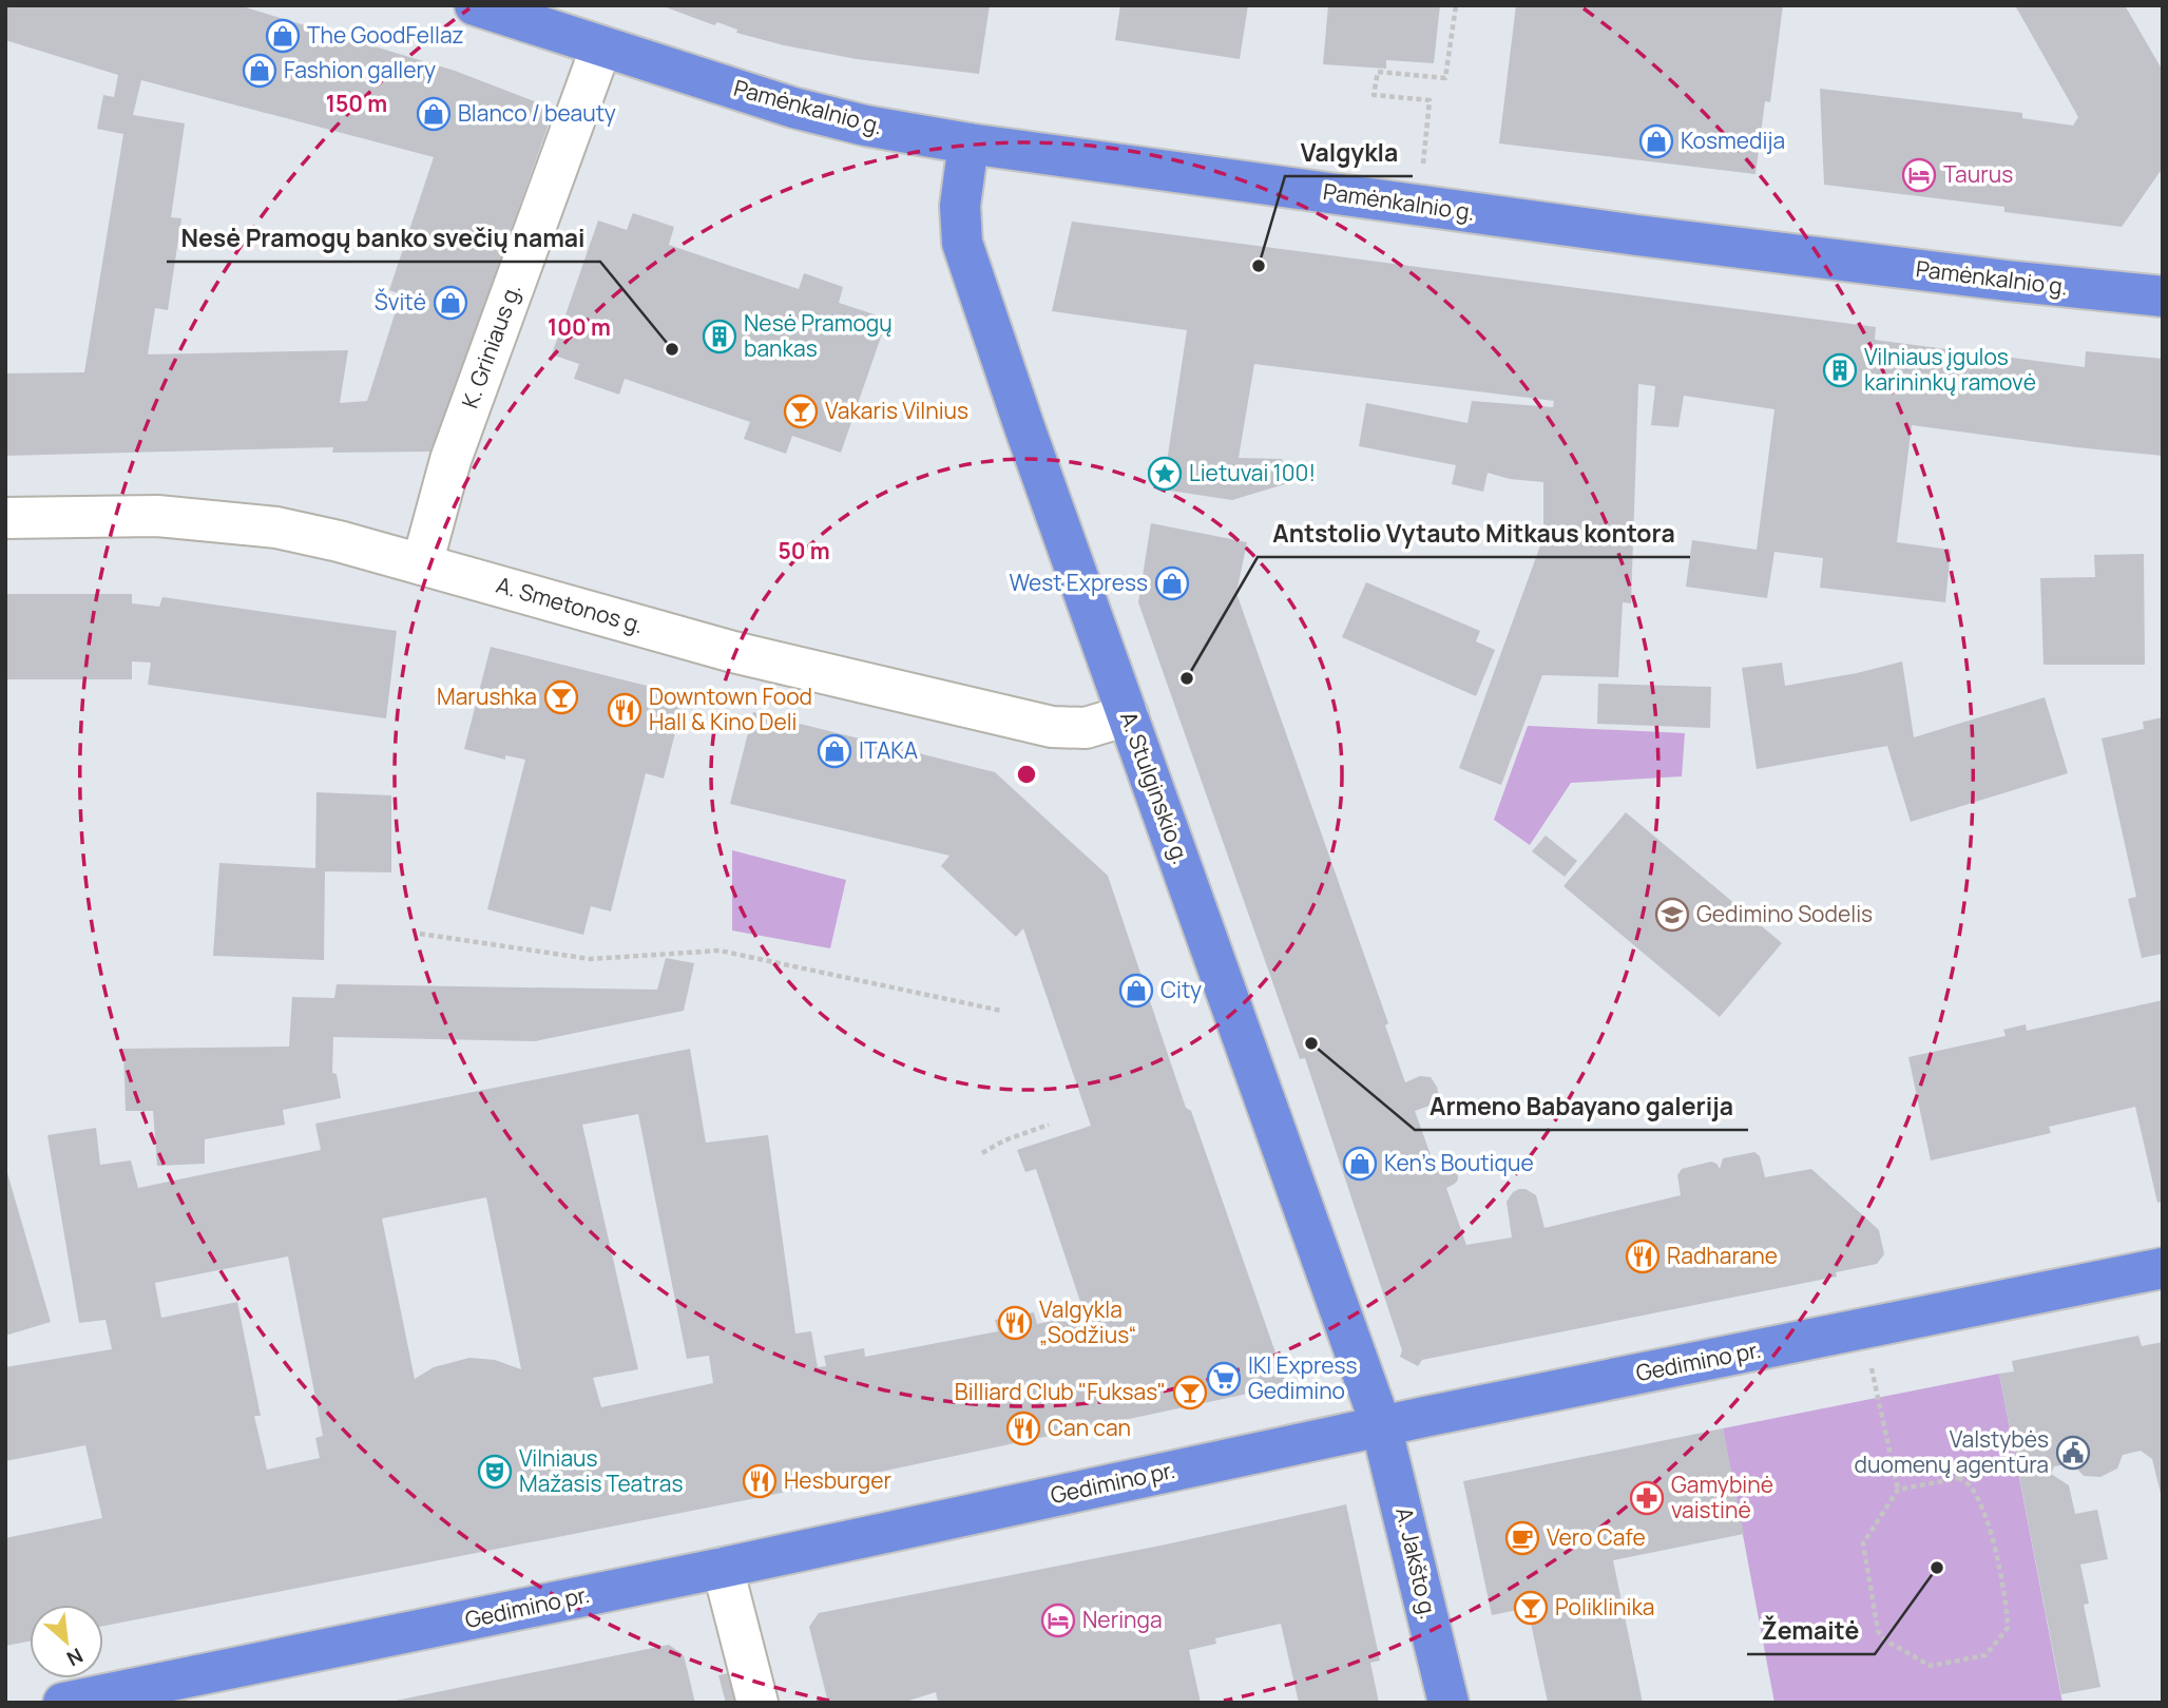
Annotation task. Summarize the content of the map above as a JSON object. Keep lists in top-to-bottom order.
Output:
{
  "streets": {
    "main road": [
      "Pamėnkalnio g.",
      "A. Stulginskio g.",
      "Gedimino pr.",
      "A. Jakšto g."
    ],
    "street": ["K. Griniaus g.", "A. Smetonos g."]
  },
  "crossings": [
    ["Pamėnkalnio g.", "K. Griniaus g."],
    ["Pamėnkalnio g.", "A. Stulginskio g."],
    ["K. Griniaus g.", "A. Smetonos g."],
    ["A. Smetonos g.", "A. Stulginskio g."],
    ["A. Stulginskio g.", "Gedimino pr."],
    ["A. Stulginskio g.", "A. Jakšto g."],
    ["Gedimino pr.", "A. Jakšto g."]
  ],
  "places": {
    "shop": [
      "The GoodFellaz",
      "Fashion gallery",
      "Blanco / beauty",
      "Kosmedija",
      "Švitė",
      "West Express",
      "ITAKA",
      "City",
      "Ken's Boutique"
    ],
    "hotel": ["Taurus", "Neringa"],
    "other": [
      "Valgykla",
      "Nesė Pramogų banko svečių namai",
      "Antstolio Vytauto Mitkaus kontora",
      "Armeno Babayano galerija",
      "Žemaitė"
    ],
    "building": ["Nesė Pramogų bankas", "Vilniaus įgulos karininkų ramovė"],
    "bar": [
      "Vakaris Vilnius",
      "Marushka",
      "Billiard Club \"Fuksas\"",
      "Poliklinika"
    ],
    "place": ["Lietuvai 100!"],
    "restaurant": [
      "Downtown Food Hall & Kino Deli",
      "Radharane",
      "Valgykla „Sodžius“",
      "Can can",
      "Hesburger"
    ],
    "school or university": ["Gedimino Sodelis"],
    "supermarket": ["IKI Express Gedimino"],
    "public building": ["Valstybės duomenų agentūra"],
    "theatre": ["Vilniaus Mažasis Teatras"],
    "pharmacy": ["Gamybinė vaistinė"],
    "cafe": ["Vero Cafe"]
  },
  "north": "bottom right",
  "rings": ["150 m", "100 m", "50 m"]
}
